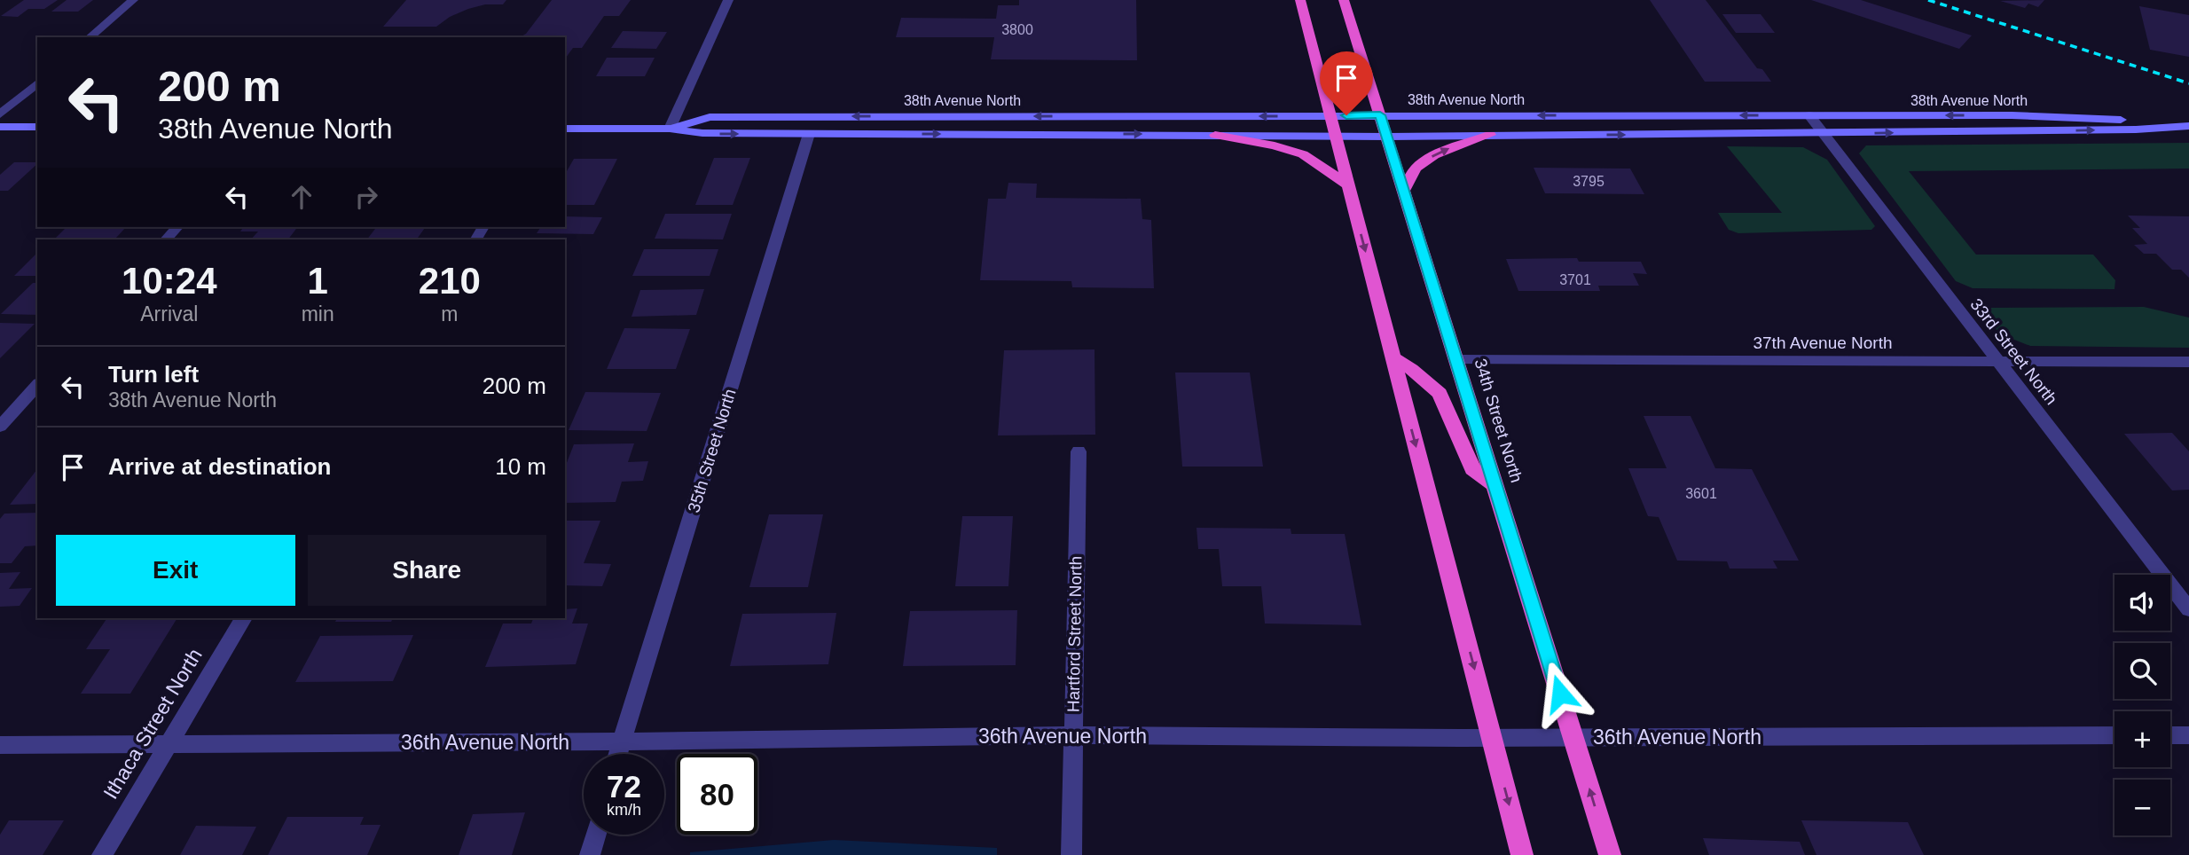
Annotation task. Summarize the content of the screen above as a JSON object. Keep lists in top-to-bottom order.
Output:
{
  "streets": {
    "highway": ["34th Street North"],
    "main road": ["38th Avenue North"],
    "street": [
      "37th Avenue North",
      "33rd Street North",
      "35th Street North",
      "Hartford Street North",
      "Ithaca Street North",
      "36th Avenue North"
    ]
  },
  "crossings": [
    ["38th Avenue North", "33rd Street North"],
    ["38th Avenue North", "34th Street North"],
    ["38th Avenue North", "35th Street North"],
    ["37th Avenue North", "33rd Street North"],
    ["37th Avenue North", "34th Street North"],
    ["34th Street North", "36th Avenue North"],
    ["35th Street North", "36th Avenue North"],
    ["Hartford Street North", "36th Avenue North"],
    ["Ithaca Street North", "36th Avenue North"]
  ],
  "house_numbers": [
    "3800",
    "3795",
    "3701",
    "3601"
  ],
  "page": {
    "turn": ["200 m", "38th Avenue North"],
    "eta": [
      "10:24",
      "Arrival",
      "1",
      "min",
      "210",
      "m"
    ],
    "list": [
      {
        "name": "Turn left",
        "note": "38th Avenue North",
        "value": "200 m"
      },
      {
        "name": "Arrive at destination",
        "value": "10 m"
      }
    ],
    "buttons": ["Exit", "Share"],
    "map_buttons": ["+", "−"],
    "speed": "72 km/h",
    "limit": "80"
  }
}
